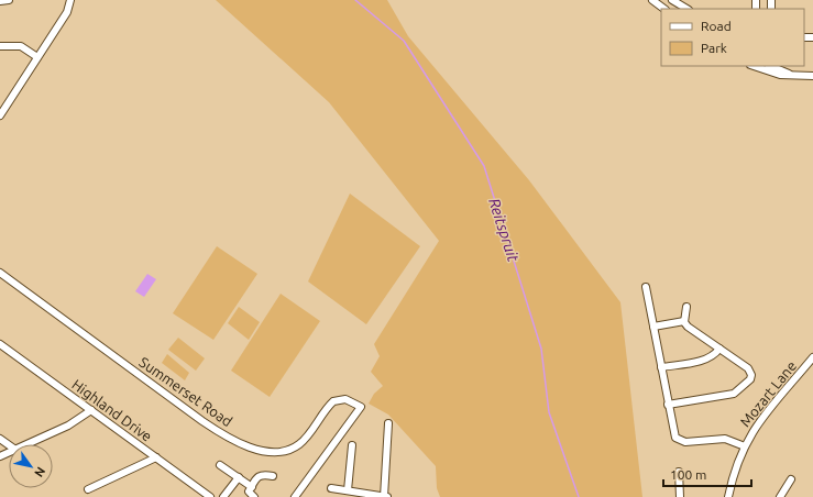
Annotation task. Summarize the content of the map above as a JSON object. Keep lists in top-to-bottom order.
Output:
{
  "streets": {
    "street": ["Summerset Road", "Mozart Lane", "Highland Drive"]
  },
  "water": ["Reitspruit"],
  "legend": ["Road", "Park"],
  "scale_bar": "100 m",
  "north": "bottom right"
}
